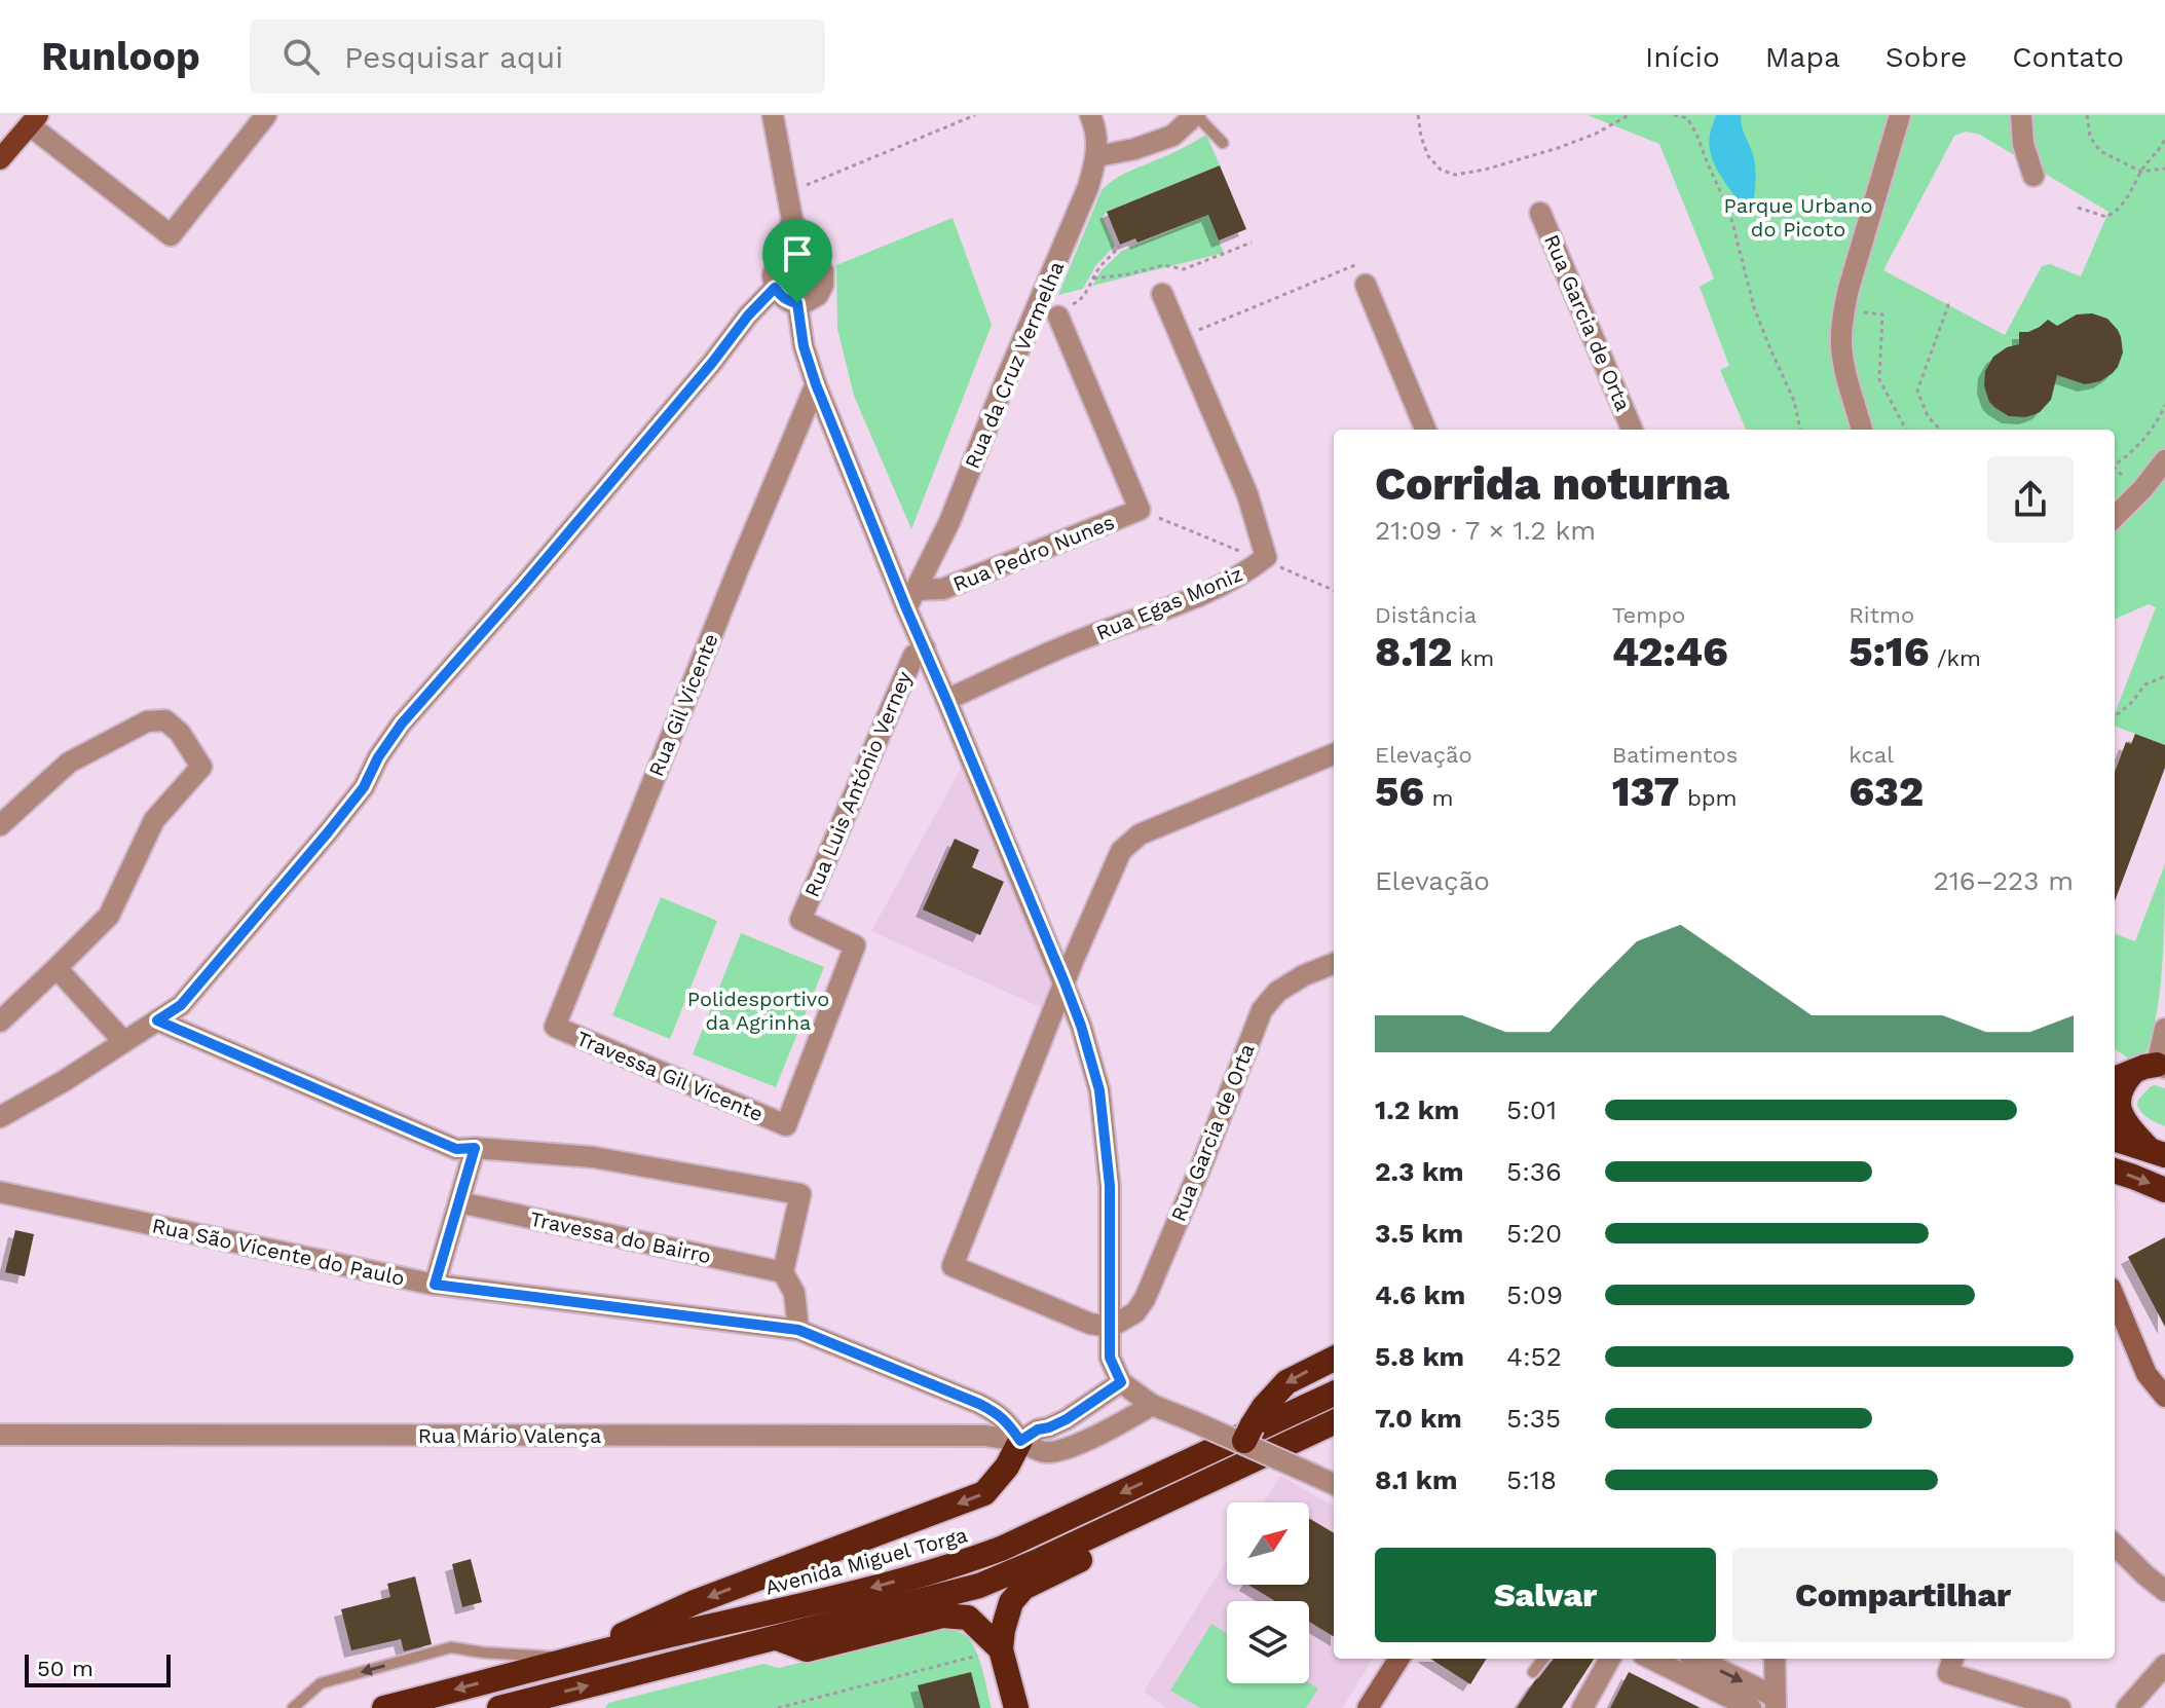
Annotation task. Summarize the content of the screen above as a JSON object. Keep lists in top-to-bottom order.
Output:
{
  "streets": {
    "highway": ["Avenida Miguel Torga"],
    "street": [
      "Rua Garcia de Orta",
      "Rua da Cruz Vermelha",
      "Rua Pedro Nunes",
      "Rua Egas Moniz",
      "Rua Gil Vicente",
      "Rua Luis António Verney",
      "Travessa Gil Vicente",
      "Travessa do Bairro",
      "Rua São Vicente do Paulo",
      "Rua Mário Valença"
    ]
  },
  "crossings": [
    ["Rua da Cruz Vermelha", "Rua Pedro Nunes"],
    ["Rua Gil Vicente", "Travessa Gil Vicente"],
    ["Rua Luis António Verney", "Travessa Gil Vicente"],
    ["Rua São Vicente do Paulo", "Rua Mário Valença"]
  ],
  "parks": ["Parque Urbano do Picoto", "Polidesportivo da Agrinha"],
  "scale_bar": "50 m",
  "north": "top right",
  "page": {
    "header": "Runloop",
    "search": "Pesquisar aqui",
    "nav": [
      "Início",
      "Mapa",
      "Sobre",
      "Contato"
    ],
    "heading": ["Corrida noturna", "21:09 · 7 × 1.2 km"],
    "stats": [
      ["Distância", "8.12 km"],
      ["Tempo", "42:46"],
      ["Ritmo", "5:16 /km"],
      ["Elevação", "56 m"],
      ["Batimentos", "137 bpm"],
      ["kcal", "632"]
    ],
    "chart": ["Elevação", "216–223 m"],
    "list": [
      {
        "name": "1.2 km",
        "note": "5:01"
      },
      {
        "name": "2.3 km",
        "note": "5:36"
      },
      {
        "name": "3.5 km",
        "note": "5:20"
      },
      {
        "name": "4.6 km",
        "note": "5:09"
      },
      {
        "name": "5.8 km",
        "note": "4:52"
      },
      {
        "name": "7.0 km",
        "note": "5:35"
      },
      {
        "name": "8.1 km",
        "note": "5:18"
      }
    ],
    "buttons": ["Salvar", "Compartilhar"],
    "scale": "50 m"
  }
}
